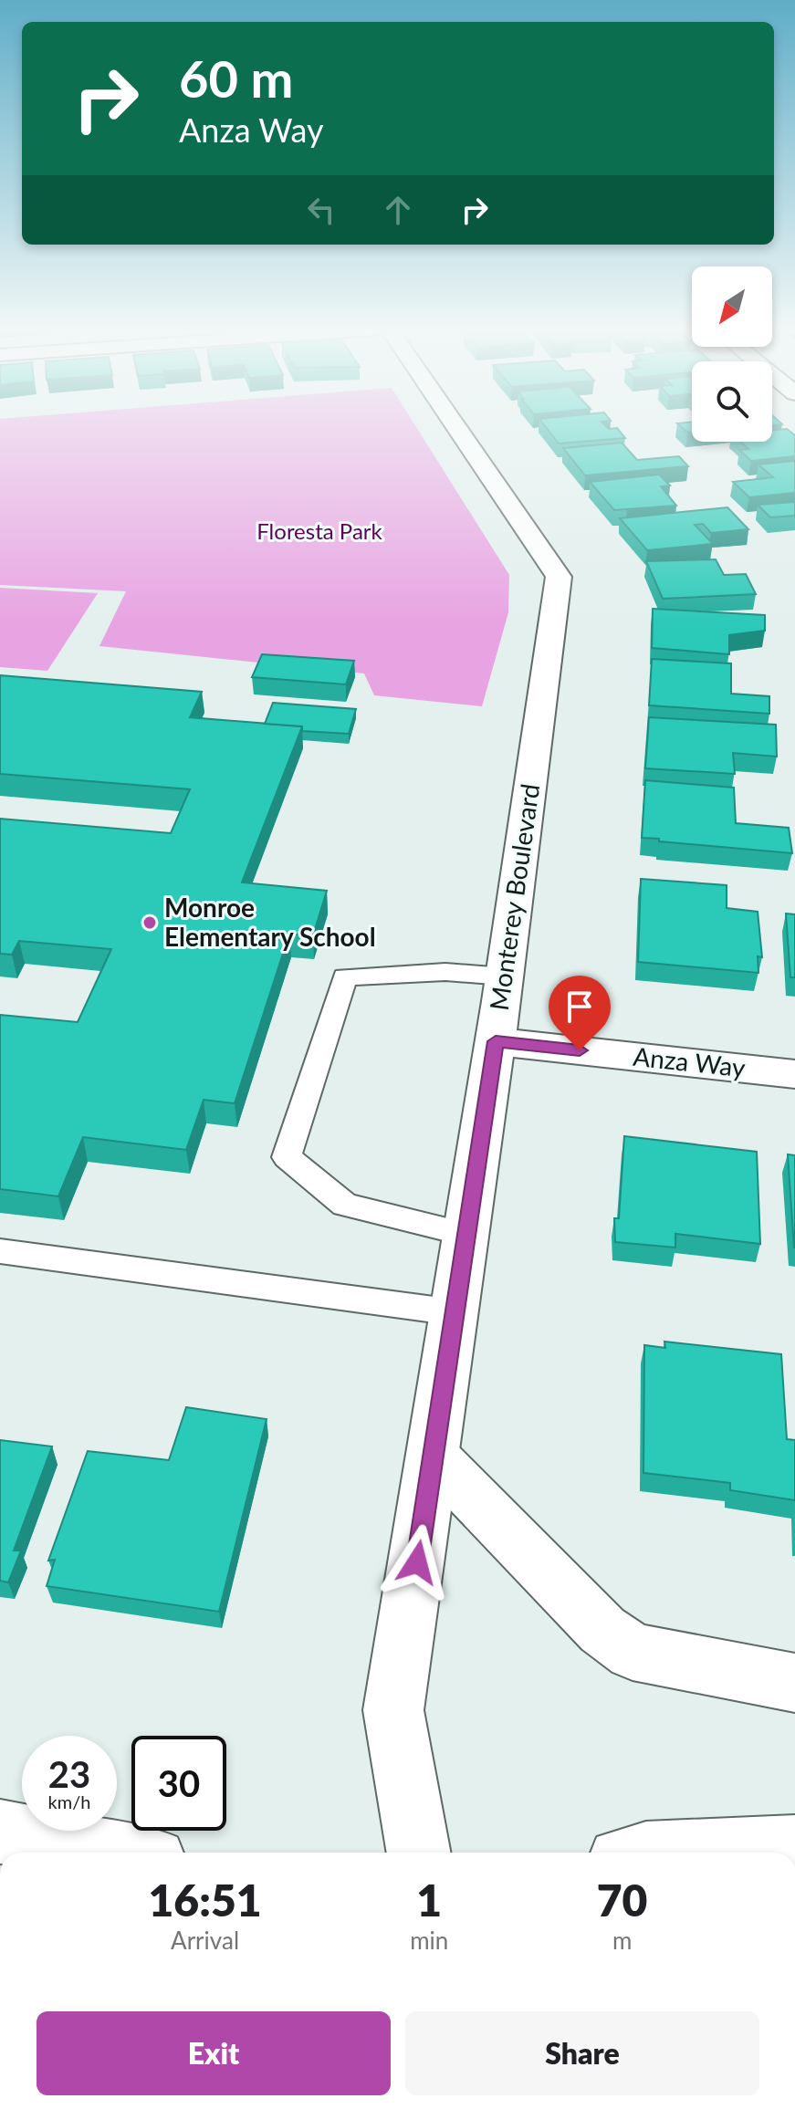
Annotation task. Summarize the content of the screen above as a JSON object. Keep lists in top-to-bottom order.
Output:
{
  "streets": {
    "street": ["Monterey Boulevard", "Anza Way"]
  },
  "crossings": [
    ["Monterey Boulevard", "Anza Way"]
  ],
  "parks": ["Floresta Park"],
  "places": ["Monroe Elementary School"],
  "north": "bottom left",
  "page": {
    "turn": ["60 m", "Anza Way"],
    "speed": "23 km/h",
    "limit": "30",
    "eta": [
      "16:51",
      "Arrival",
      "1",
      "min",
      "70",
      "m"
    ],
    "buttons": ["Exit", "Share"]
  }
}
